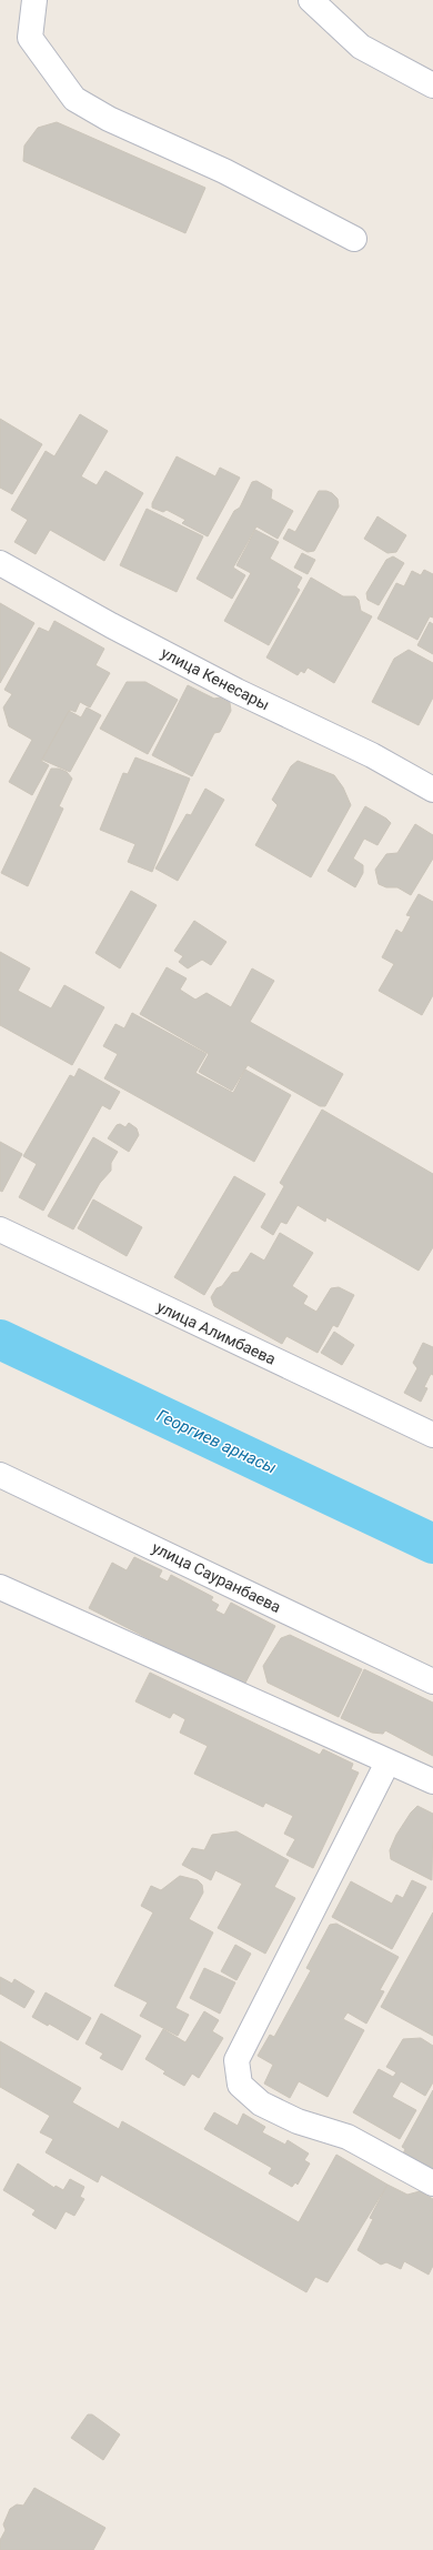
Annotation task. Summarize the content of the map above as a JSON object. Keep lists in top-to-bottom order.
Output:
{
  "streets": {
    "street": ["улица Кенесары", "улица Алимбаева", "улица Сауранбаева"]
  },
  "water": ["Георгиев арнасы"]
}
